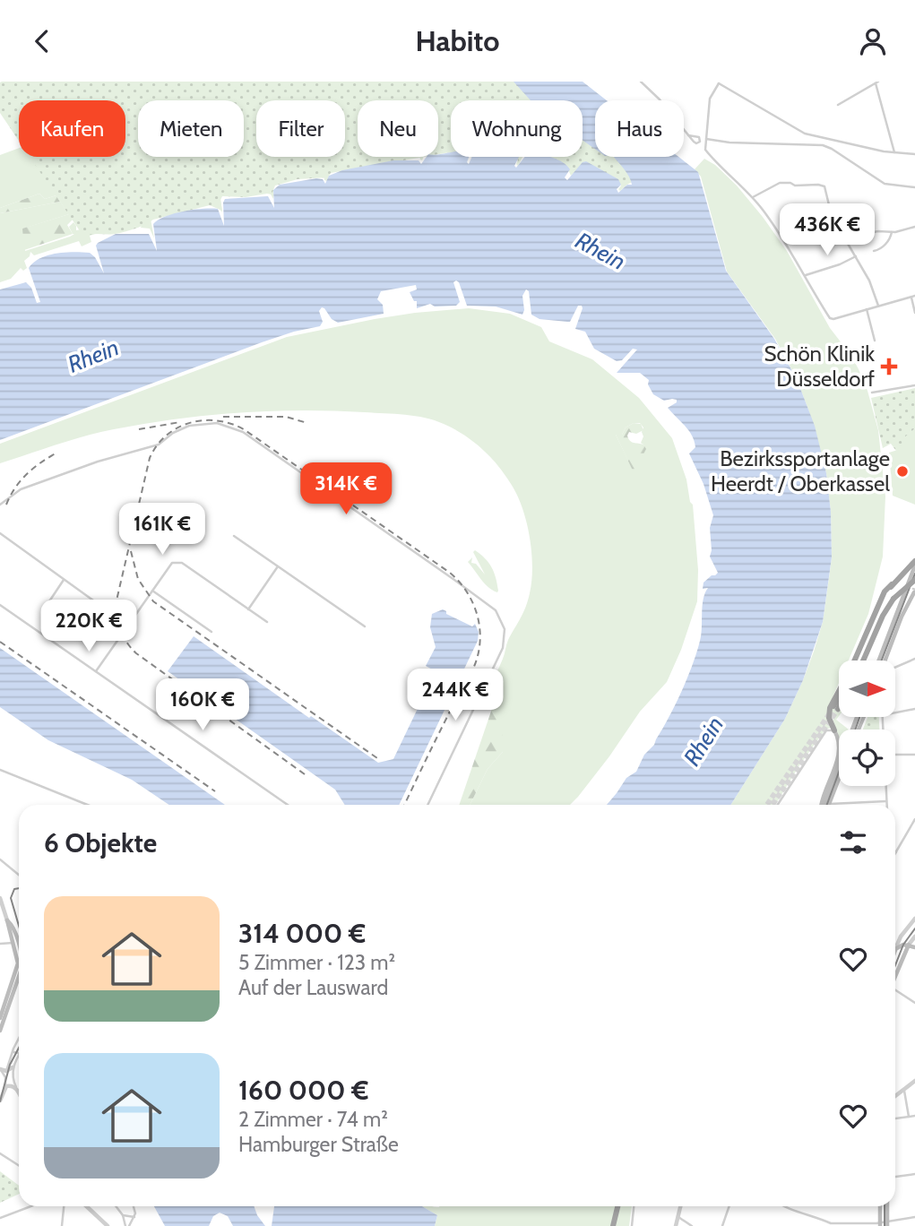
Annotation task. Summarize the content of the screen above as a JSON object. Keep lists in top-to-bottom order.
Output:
{
  "water": ["Rhein"],
  "places": {
    "health": ["Schön Klinik Düsseldorf"],
    "other": ["Bezirkssportanlage Heerdt / Oberkassel"]
  },
  "north": "right",
  "page": {
    "header": "Habito",
    "chip": [
      "Kaufen",
      "Mieten",
      "Filter",
      "Neu",
      "Wohnung",
      "Haus"
    ],
    "price": [
      "436K €",
      "314K €",
      "161K €",
      "220K €",
      "244K €",
      "160K €"
    ],
    "heading": "6 Objekte",
    "list": [
      {
        "name": "314 000 €",
        "note": "5 Zimmer · 123 m² · Auf der Lausward"
      },
      {
        "name": "160 000 €",
        "note": "2 Zimmer · 74 m² · Hamburger Straße"
      }
    ]
  }
}
